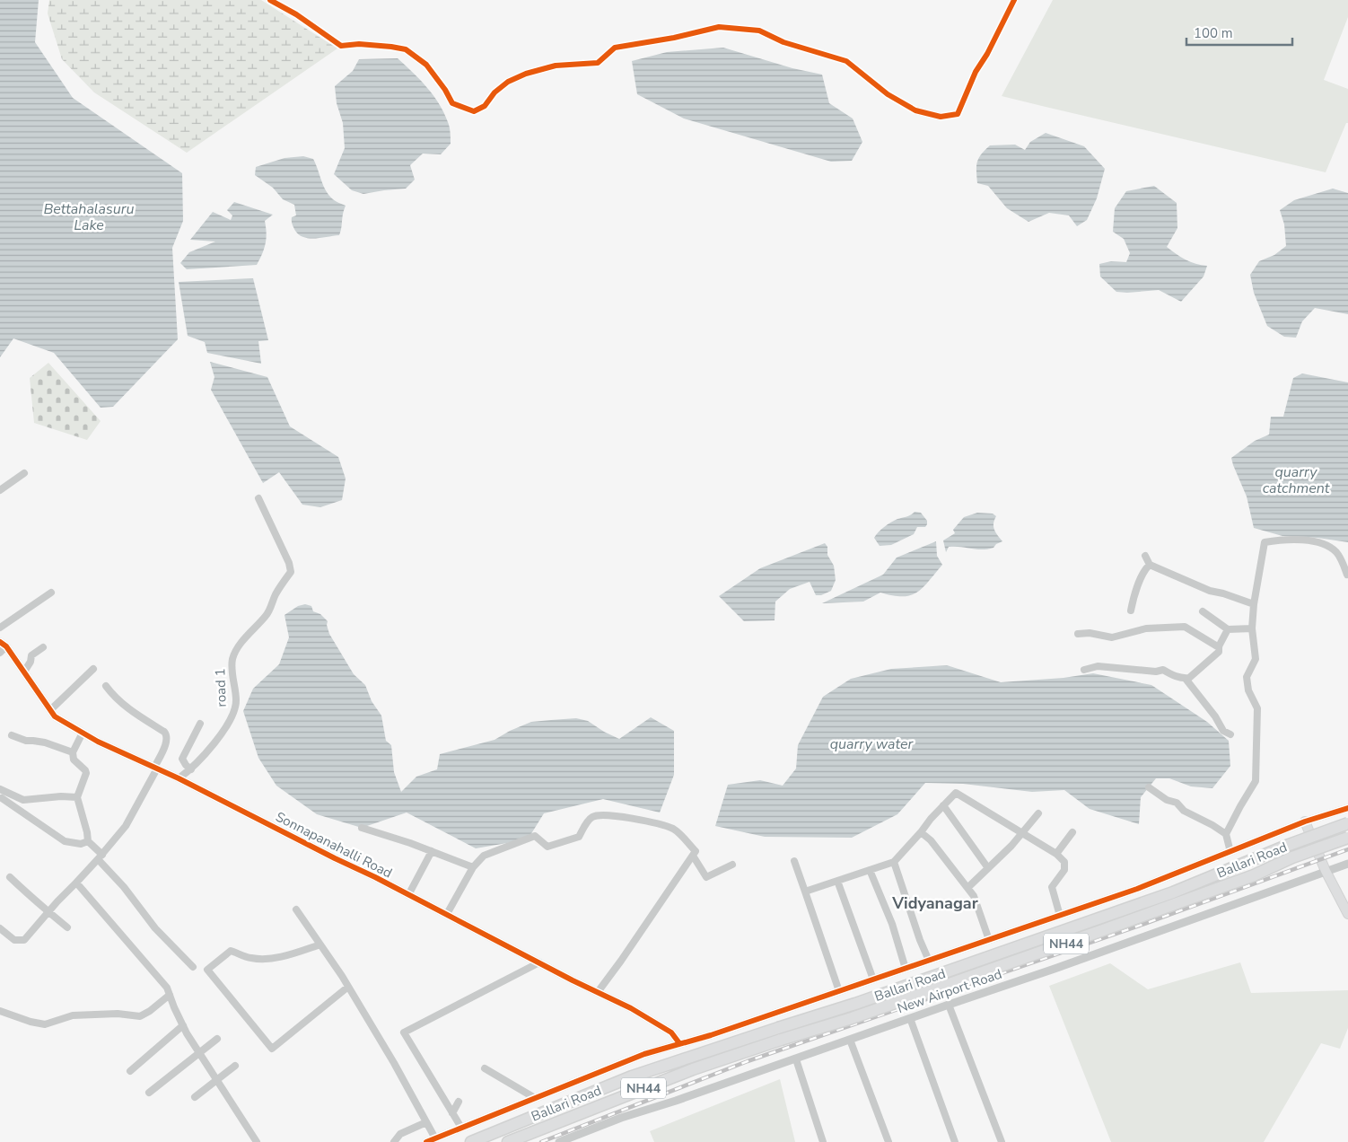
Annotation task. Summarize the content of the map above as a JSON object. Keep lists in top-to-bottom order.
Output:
{
  "streets": {
    "highway": ["Ballari Road", "NH44"],
    "street": ["road 1", "Sonnapanahalli Road", "New Airport Road"]
  },
  "crossings": [
    ["road 1", "Sonnapanahalli Road"]
  ],
  "districts": ["Vidyanagar"],
  "water": ["Bettahalasuru Lake", "quarry catchment", "quarry water"],
  "scale_bar": "100 m"
}
